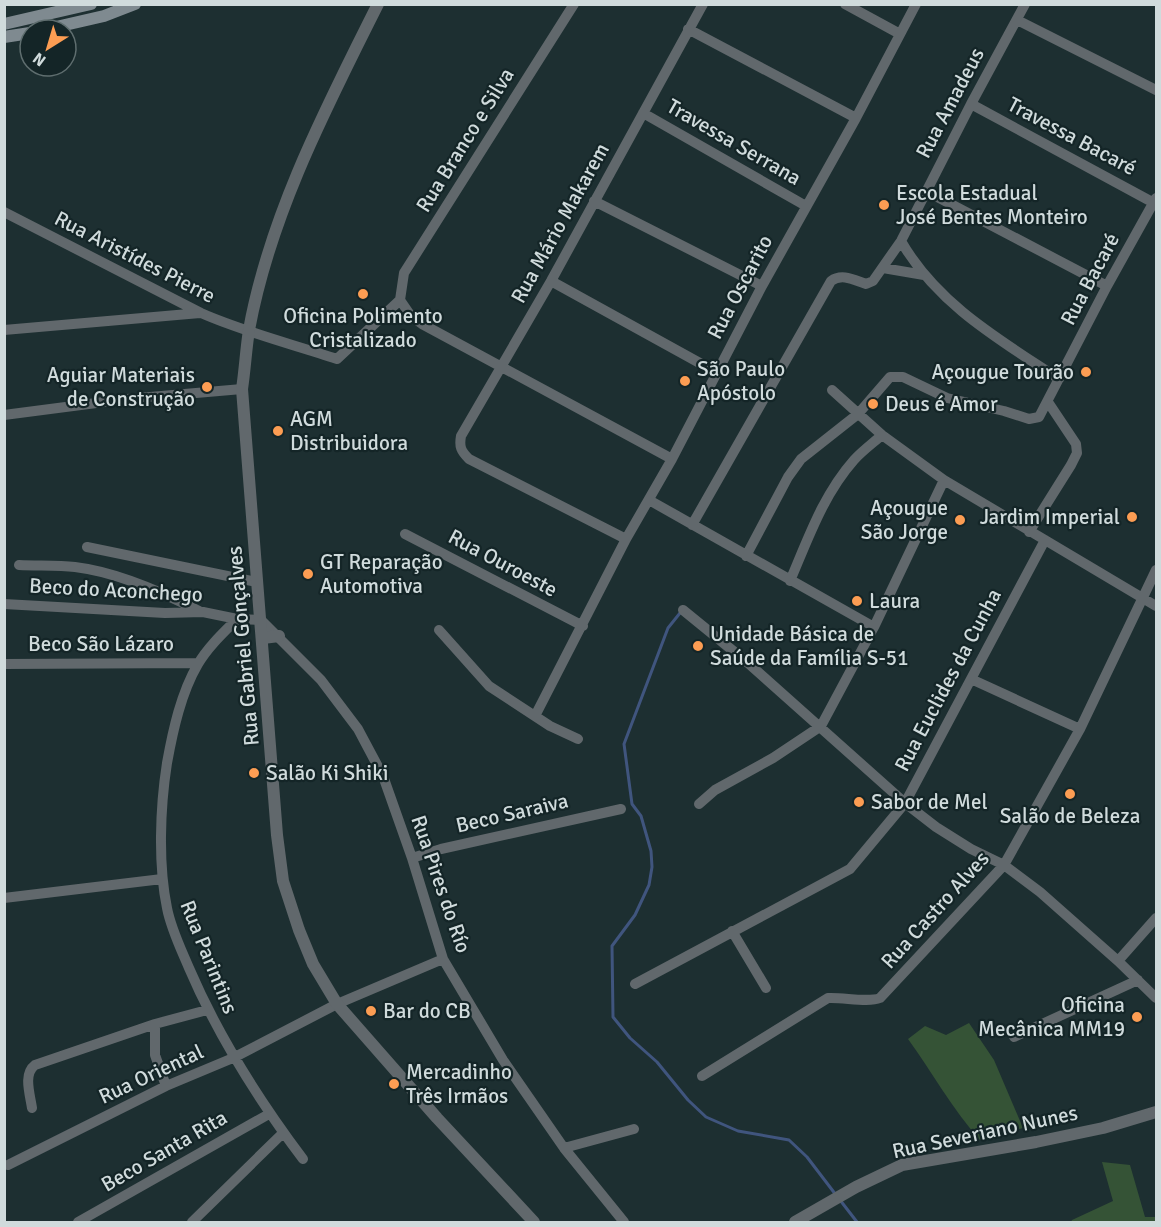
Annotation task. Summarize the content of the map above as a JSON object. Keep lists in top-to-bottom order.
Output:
{
  "streets": {
    "street": [
      "Rua Amadeus",
      "Travessa Bacaré",
      "Rua Branco e Silva",
      "Travessa Serrana",
      "Rua Mário Makarem",
      "Rua Aristídes Pierre",
      "Rua Bacaré",
      "Rua Oscarito",
      "Rua Ouroeste",
      "Beco do Aconchego",
      "Beco São Lázaro",
      "Rua Gabriel Gonçalves",
      "Rua Euclides da Cunha",
      "Beco Saraiva",
      "Rua Pires do Río",
      "Rua Castro Alves",
      "Rua Parintins",
      "Rua Oriental",
      "Rua Severiano Nunes",
      "Beco Santa Rita"
    ]
  },
  "crossings": [
    ["Rua Amadeus", "Travessa Bacaré"],
    ["Travessa Bacaré", "Rua Bacaré"],
    ["Rua Branco e Silva", "Rua Aristídes Pierre"],
    ["Travessa Serrana", "Rua Mário Makarem"],
    ["Travessa Serrana", "Rua Oscarito"],
    ["Rua Mário Makarem", "Rua Oscarito"],
    ["Rua Aristídes Pierre", "Rua Gabriel Gonçalves"],
    ["Rua Oscarito", "Rua Ouroeste"],
    ["Beco do Aconchego", "Rua Gabriel Gonçalves"],
    ["Beco do Aconchego", "Rua Pires do Río"],
    ["Beco do Aconchego", "Rua Parintins"],
    ["Beco São Lázaro", "Rua Parintins"],
    ["Rua Gabriel Gonçalves", "Rua Pires do Río"],
    ["Rua Gabriel Gonçalves", "Rua Oriental"],
    ["Beco Saraiva", "Rua Pires do Río"],
    ["Rua Pires do Río", "Rua Oriental"],
    ["Rua Parintins", "Rua Oriental"],
    ["Rua Parintins", "Beco Santa Rita"]
  ],
  "places": [
    "Escola Estadual José Bentes Monteiro",
    "Oficina Polimento Cristalizado",
    "Açougue Tourão",
    "São Paulo Apóstolo",
    "Aguiar Materiais de Construção",
    "Deus é Amor",
    "AGM Distribuidora",
    "Jardim Imperial",
    "Açougue São Jorge",
    "GT Reparação Automotiva",
    "Laura",
    "Unidade Básica de Saúde da Família S-51",
    "Salão Ki Shiki",
    "Salão de Beleza",
    "Sabor de Mel",
    "Bar do CB",
    "Oficina Mecânica MM19",
    "Mercadinho Três Irmãos"
  ],
  "north": "bottom left"
}
